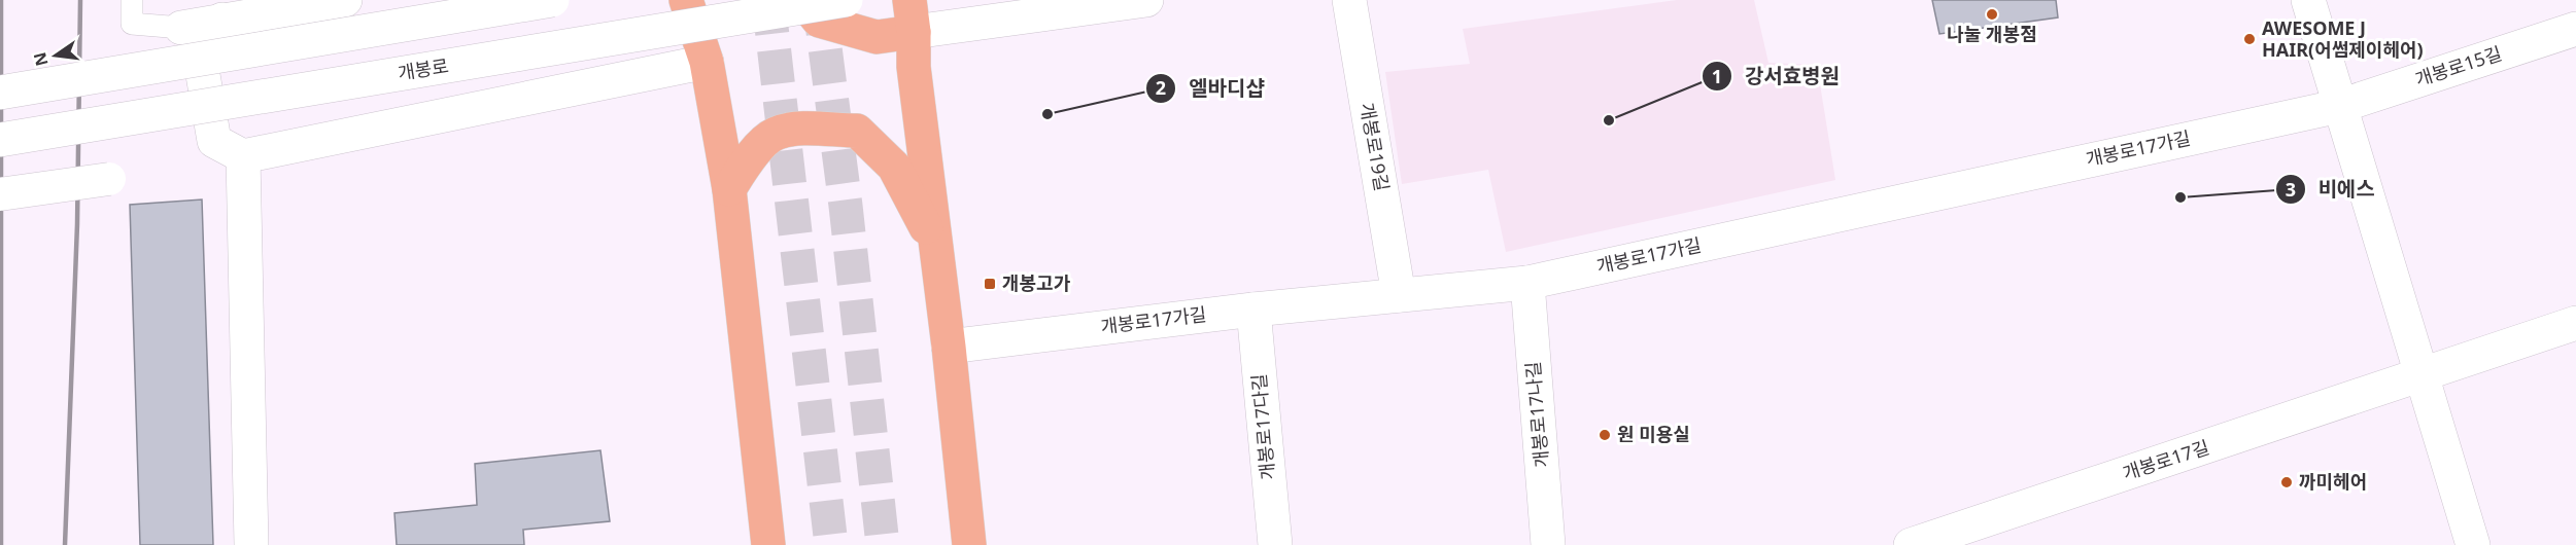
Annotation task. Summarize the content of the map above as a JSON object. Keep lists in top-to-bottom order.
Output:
{
  "streets": {
    "street": [
      "개봉로15길",
      "개봉로",
      "개봉로19길",
      "개봉로17가길",
      "개봉로17나길",
      "개봉로17다길",
      "개봉로17길"
    ]
  },
  "crossings": [
    ["개봉로15길", "개봉로17가길"],
    ["개봉로19길", "개봉로17가길"],
    ["개봉로17가길", "개봉로17나길"],
    ["개봉로17가길", "개봉로17다길"]
  ],
  "places": {
    "other": [
      "나눌 개봉점",
      "AWESOME J HAIR(어썸제이헤어)",
      "엘바디샵",
      "강서효병원",
      "비에스",
      "원 미용실",
      "까미헤어"
    ],
    "transit": ["개봉고가"]
  },
  "north": "left"
}
